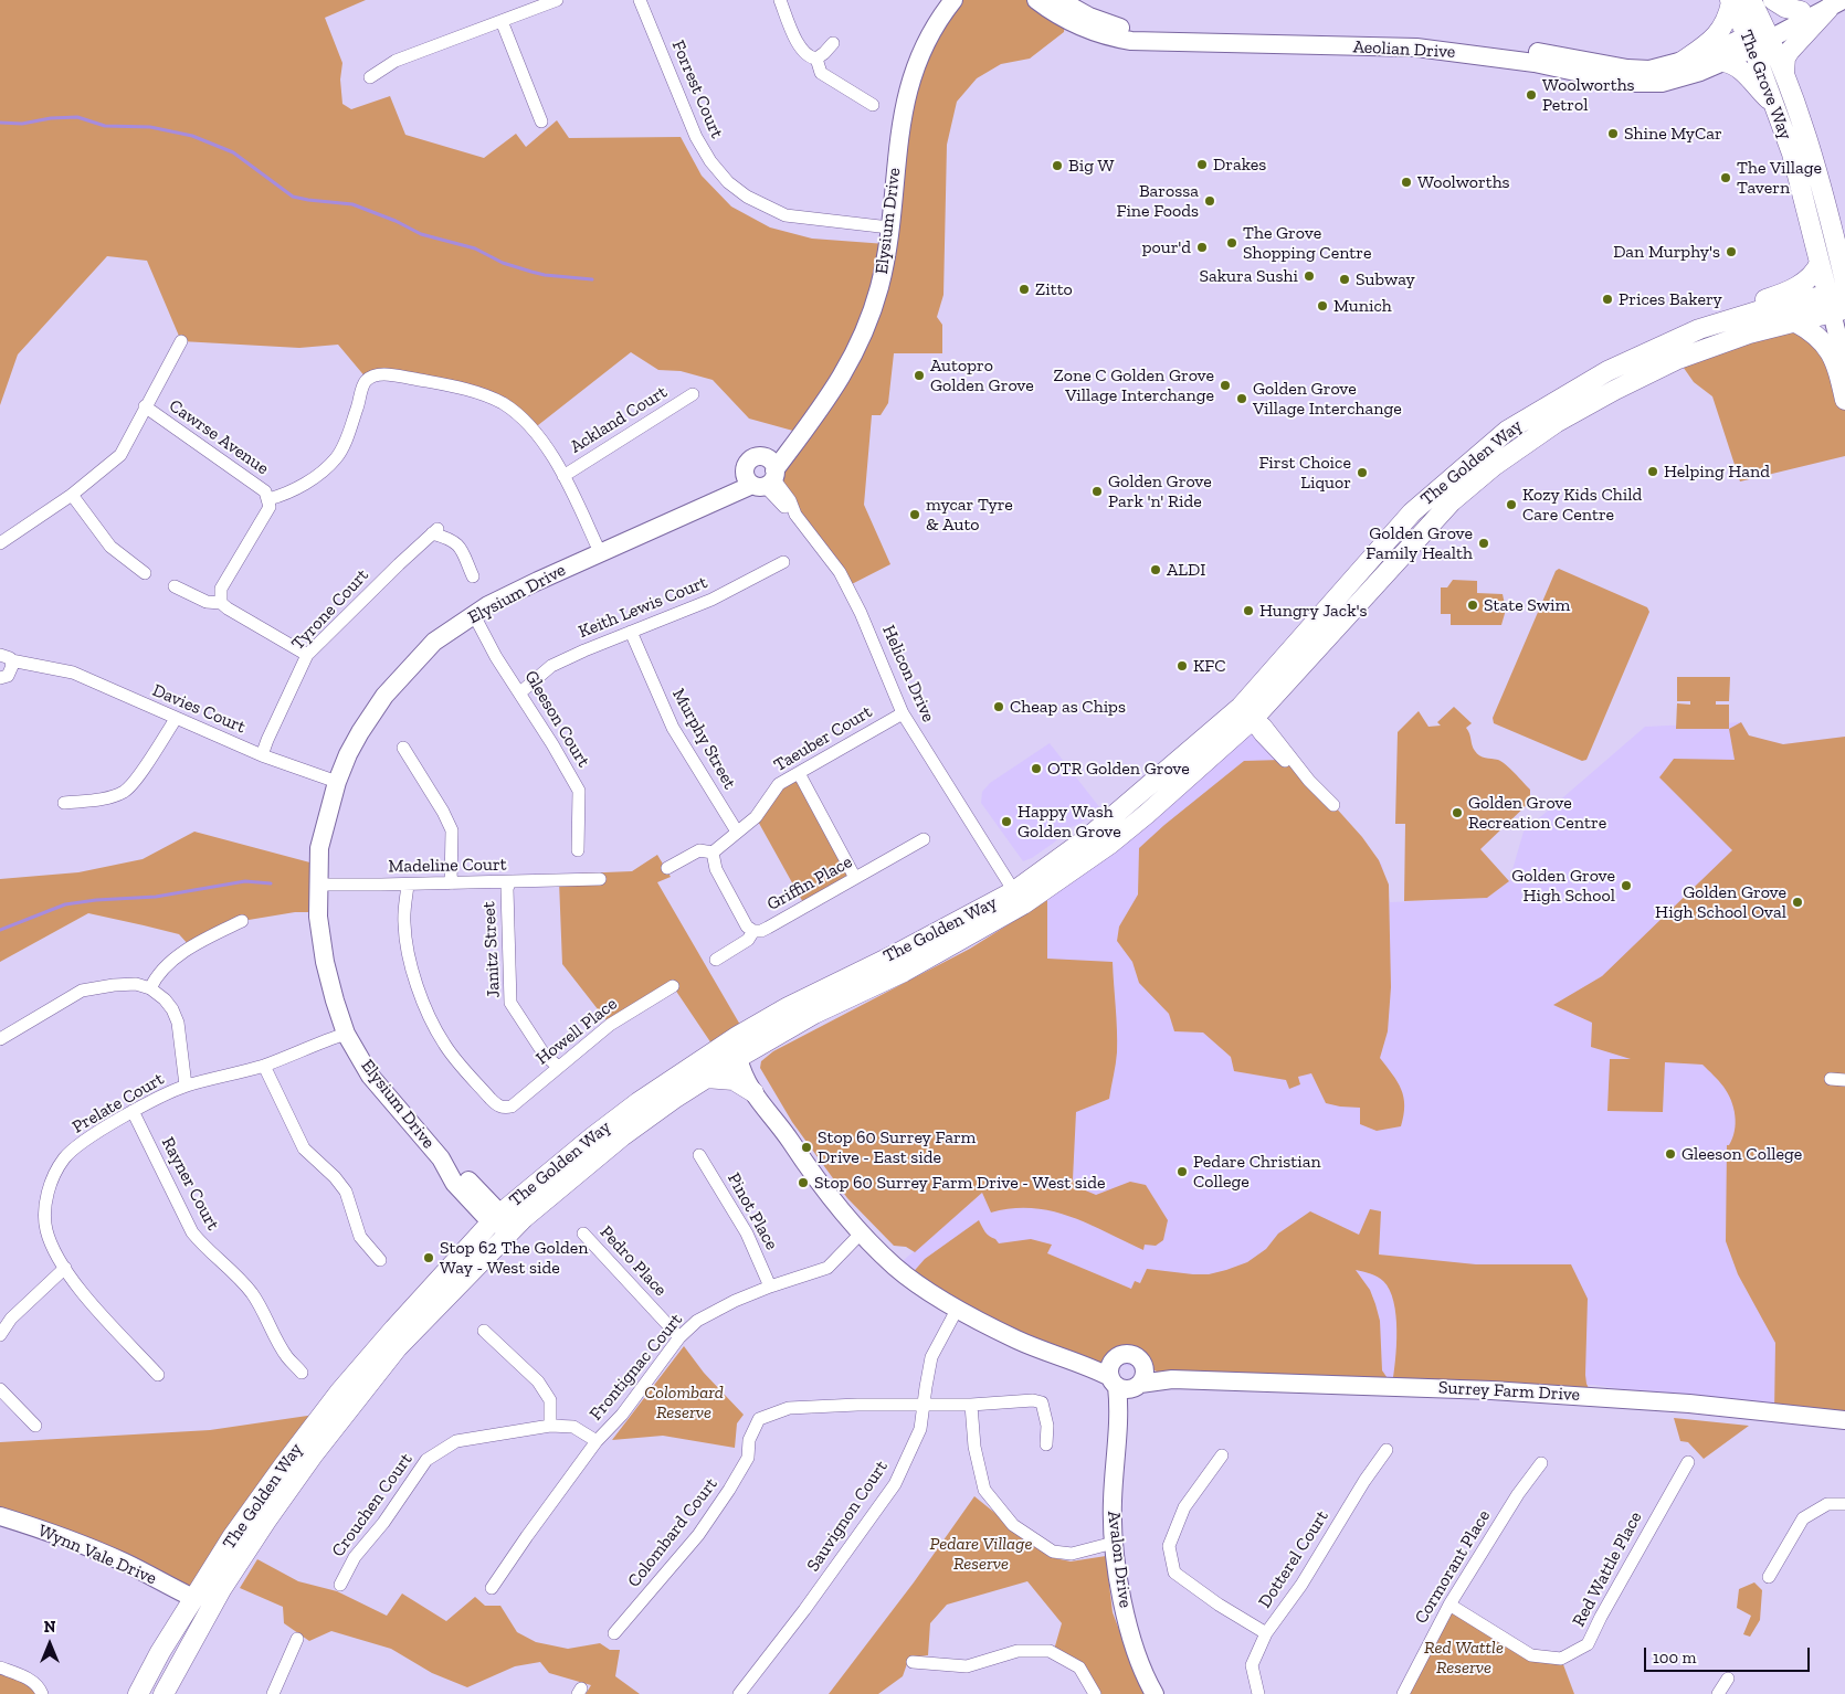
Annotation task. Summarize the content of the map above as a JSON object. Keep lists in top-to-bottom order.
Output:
{
  "streets": {
    "main road": ["The Grove Way", "The Golden Way"],
    "street": [
      "Aeolian Drive",
      "Forrest Court",
      "Elysium Drive",
      "Ackland Court",
      "Cawrse Avenue",
      "Keith Lewis Court",
      "Tyrone Court",
      "Helicon Drive",
      "Davies Court",
      "Gleeson Court",
      "Murphy Street",
      "Taeuber Court",
      "Madeline Court",
      "Griffin Place",
      "Janitz Street",
      "Howell Place",
      "Prelate Court",
      "Rayner Court",
      "Pinot Place",
      "Pedro Place",
      "Frontignac Court",
      "Surrey Farm Drive",
      "Crouchen Court",
      "Sauvignon Court",
      "Colombard Court",
      "Wynn Vale Drive",
      "Avalon Drive",
      "Dotterel Court",
      "Cormorant Place",
      "Red Wattle Place"
    ]
  },
  "crossings": [
    ["Aeolian Drive", "The Grove Way"],
    ["The Grove Way", "The Golden Way"],
    ["Forrest Court", "Elysium Drive"],
    ["Elysium Drive", "The Golden Way"],
    ["Elysium Drive", "Helicon Drive"],
    ["Elysium Drive", "Davies Court"],
    ["Elysium Drive", "Gleeson Court"],
    ["Elysium Drive", "Madeline Court"],
    ["Elysium Drive", "Prelate Court"],
    ["The Golden Way", "Helicon Drive"],
    ["The Golden Way", "Surrey Farm Drive"],
    ["The Golden Way", "Wynn Vale Drive"],
    ["Keith Lewis Court", "Gleeson Court"],
    ["Keith Lewis Court", "Murphy Street"],
    ["Tyrone Court", "Davies Court"],
    ["Helicon Drive", "Taeuber Court"],
    ["Murphy Street", "Taeuber Court"],
    ["Madeline Court", "Janitz Street"],
    ["Madeline Court", "Howell Place"],
    ["Janitz Street", "Howell Place"],
    ["Prelate Court", "Rayner Court"],
    ["Pinot Place", "Frontignac Court"],
    ["Pedro Place", "Frontignac Court"],
    ["Frontignac Court", "Surrey Farm Drive"],
    ["Frontignac Court", "Crouchen Court"],
    ["Surrey Farm Drive", "Sauvignon Court"],
    ["Surrey Farm Drive", "Avalon Drive"],
    ["Sauvignon Court", "Colombard Court"],
    ["Cormorant Place", "Red Wattle Place"]
  ],
  "parks": ["Colombard Reserve", "Pedare Village Reserve", "Red Wattle Reserve"],
  "places": [
    "Woolworths Petrol",
    "Shine MyCar",
    "Drakes",
    "Big W",
    "The Village Tavern",
    "Woolworths",
    "Barossa Fine Foods",
    "The Grove Shopping Centre",
    "pour'd",
    "Dan Murphy's",
    "Sakura Sushi",
    "Subway",
    "Zitto",
    "Prices Bakery",
    "Munich",
    "Autopro Golden Grove",
    "Zone C Golden Grove Village Interchange",
    "Golden Grove Village Interchange",
    "Helping Hand",
    "First Choice Liquor",
    "Golden Grove Park 'n' Ride",
    "Kozy Kids Child Care Centre",
    "mycar Tyre & Auto",
    "Golden Grove Family Health",
    "ALDI",
    "State Swim",
    "Hungry Jack's",
    "KFC",
    "Cheap as Chips",
    "OTR Golden Grove",
    "Golden Grove Recreation Centre",
    "Happy Wash Golden Grove",
    "Golden Grove High School",
    "Golden Grove High School Oval",
    "Stop 60 Surrey Farm Drive - East side",
    "Gleeson College",
    "Pedare Christian College",
    "Stop 60 Surrey Farm Drive - West side",
    "Stop 62 The Golden Way - West side"
  ],
  "scale_bar": "100 m",
  "north": "top"
}
